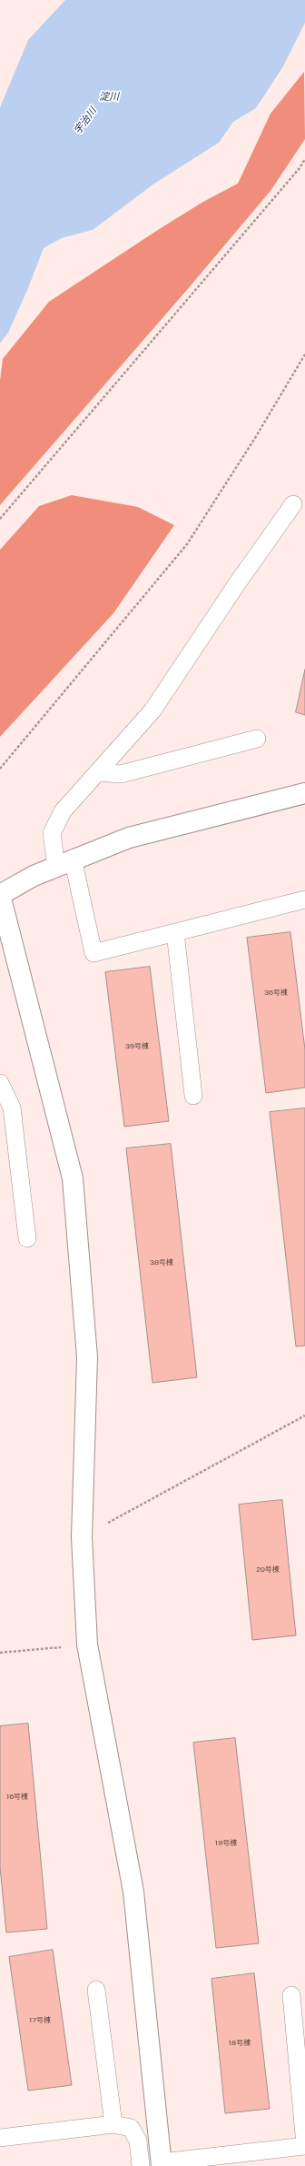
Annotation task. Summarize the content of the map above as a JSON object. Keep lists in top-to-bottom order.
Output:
{
  "water": ["淀川", "宇治川"],
  "house_numbers": [
    "36号棟",
    "39号棟",
    "38号棟",
    "20号棟",
    "16号棟",
    "19号棟",
    "17号棟",
    "18号棟"
  ]
}
